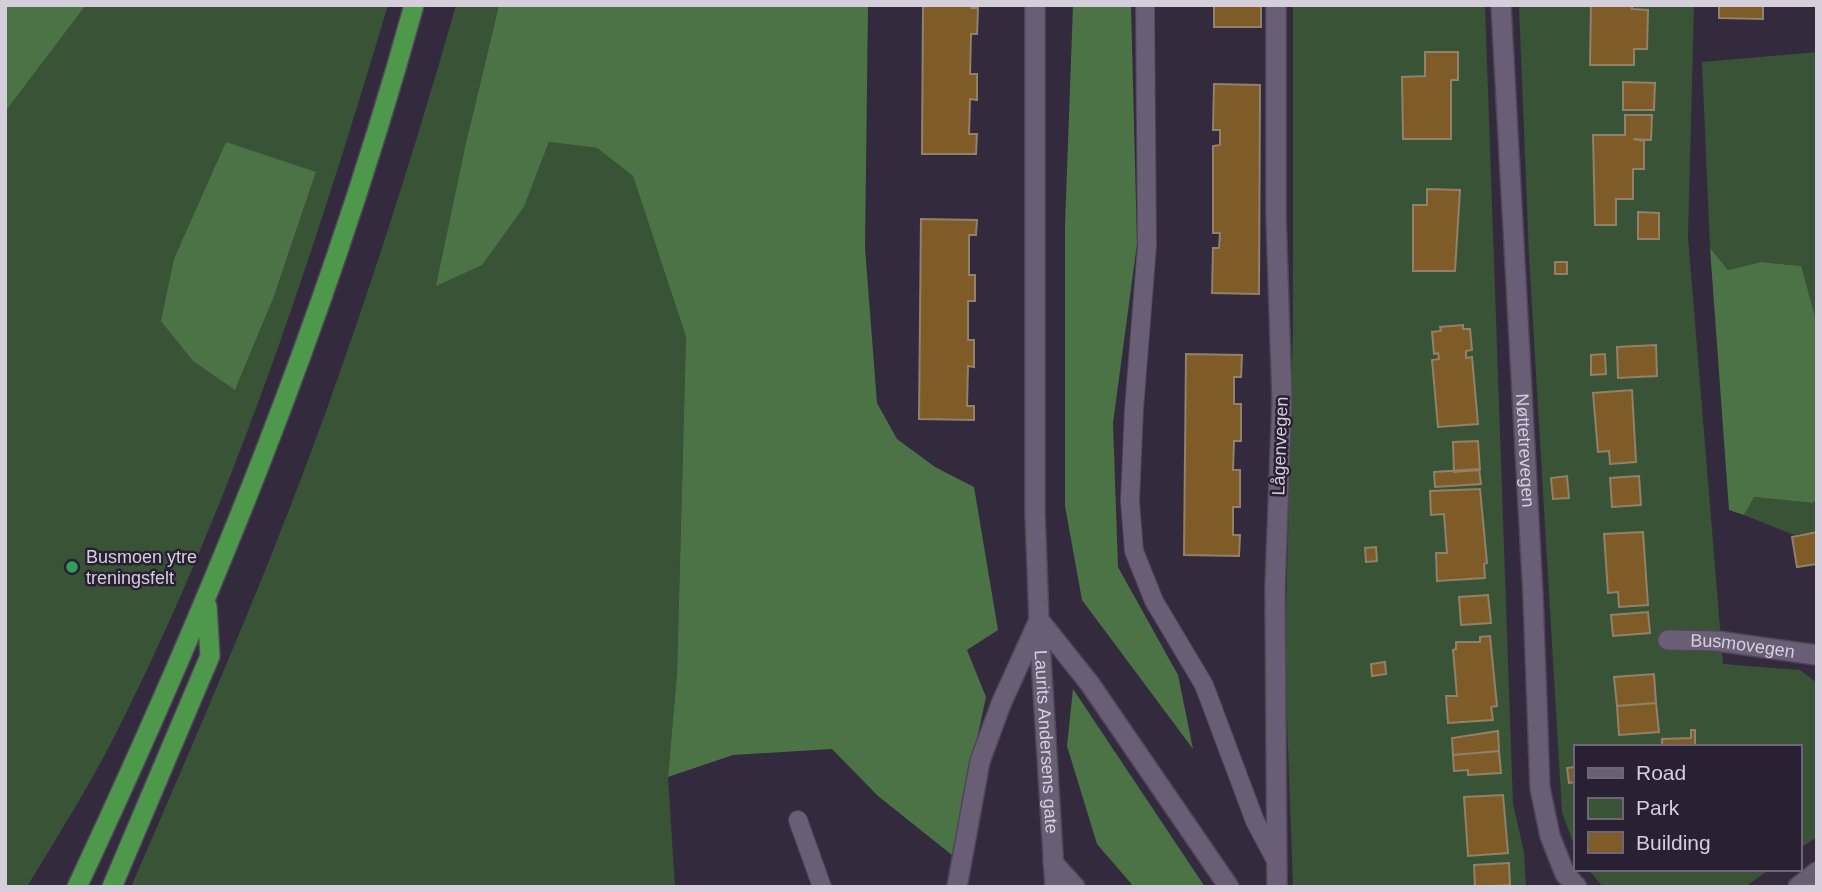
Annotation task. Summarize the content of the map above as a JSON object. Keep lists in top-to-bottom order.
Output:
{
  "streets": {
    "street": [
      "Lågenvegen",
      "Nøttetrevegen",
      "Busmovegen",
      "Laurits Andersens gate"
    ]
  },
  "places": ["Busmoen ytre treningsfelt"],
  "legend": ["Road", "Park", "Building"]
}
